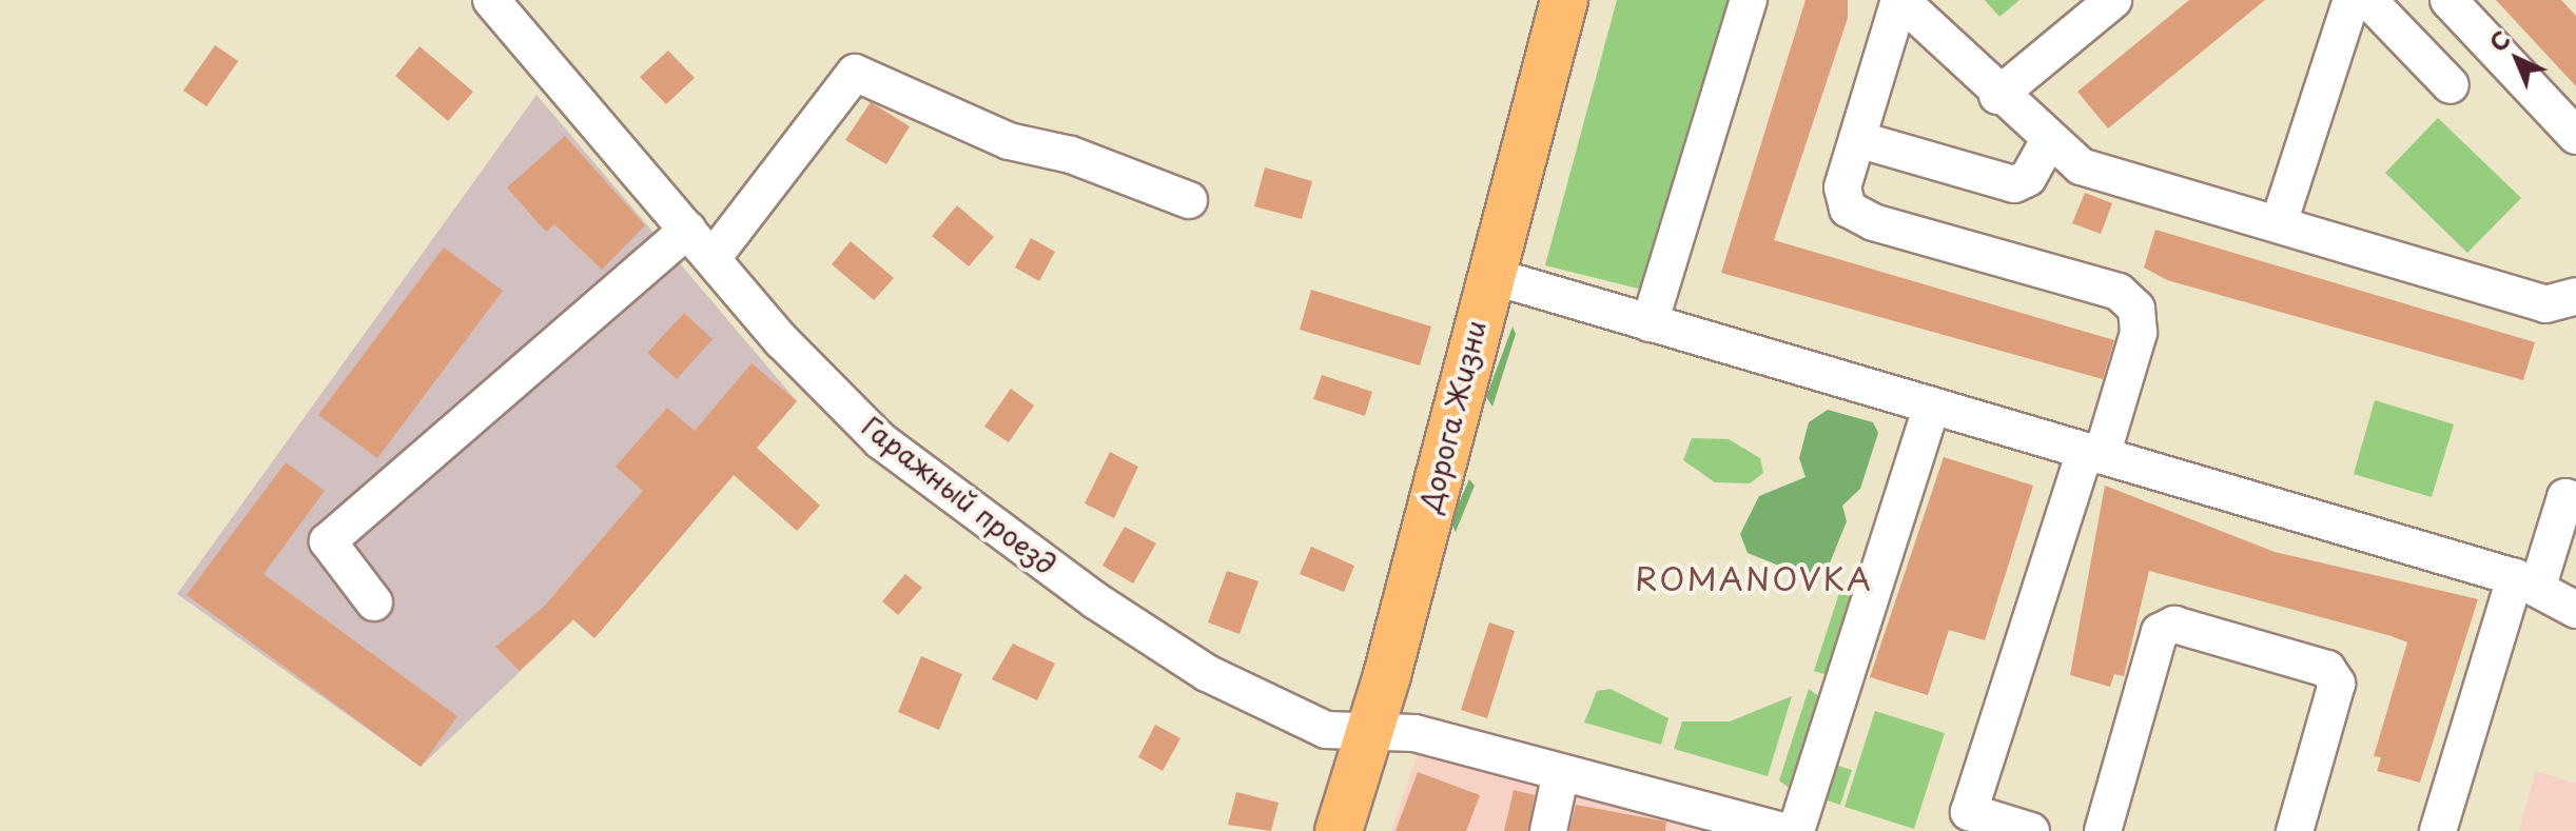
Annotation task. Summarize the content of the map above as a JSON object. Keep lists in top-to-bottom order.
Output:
{
  "streets": {
    "main road": ["Дорога Жизни"],
    "street": ["Гаражный проезд"]
  },
  "crossings": [
    ["Дорога Жизни", "Гаражный проезд"]
  ],
  "districts": ["ROMANOVKA"],
  "north": "top left"
}
